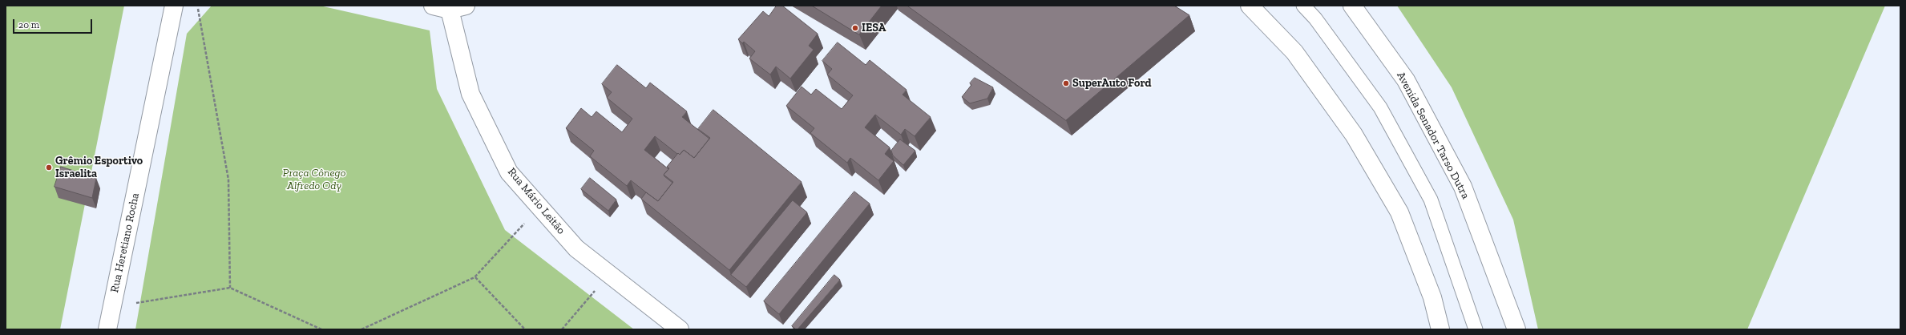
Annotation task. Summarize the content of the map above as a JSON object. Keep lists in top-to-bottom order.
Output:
{
  "streets": {
    "street": ["Avenida Senador Tarso Dutra", "Rua Mário Leitão", "Rua Heretiano Rocha"]
  },
  "parks": ["Praça Cônego Alfredo Ody"],
  "places": ["IESA", "SuperAuto Ford", "Grêmio Esportivo Israelita"],
  "scale_bar": "20 m"
}
